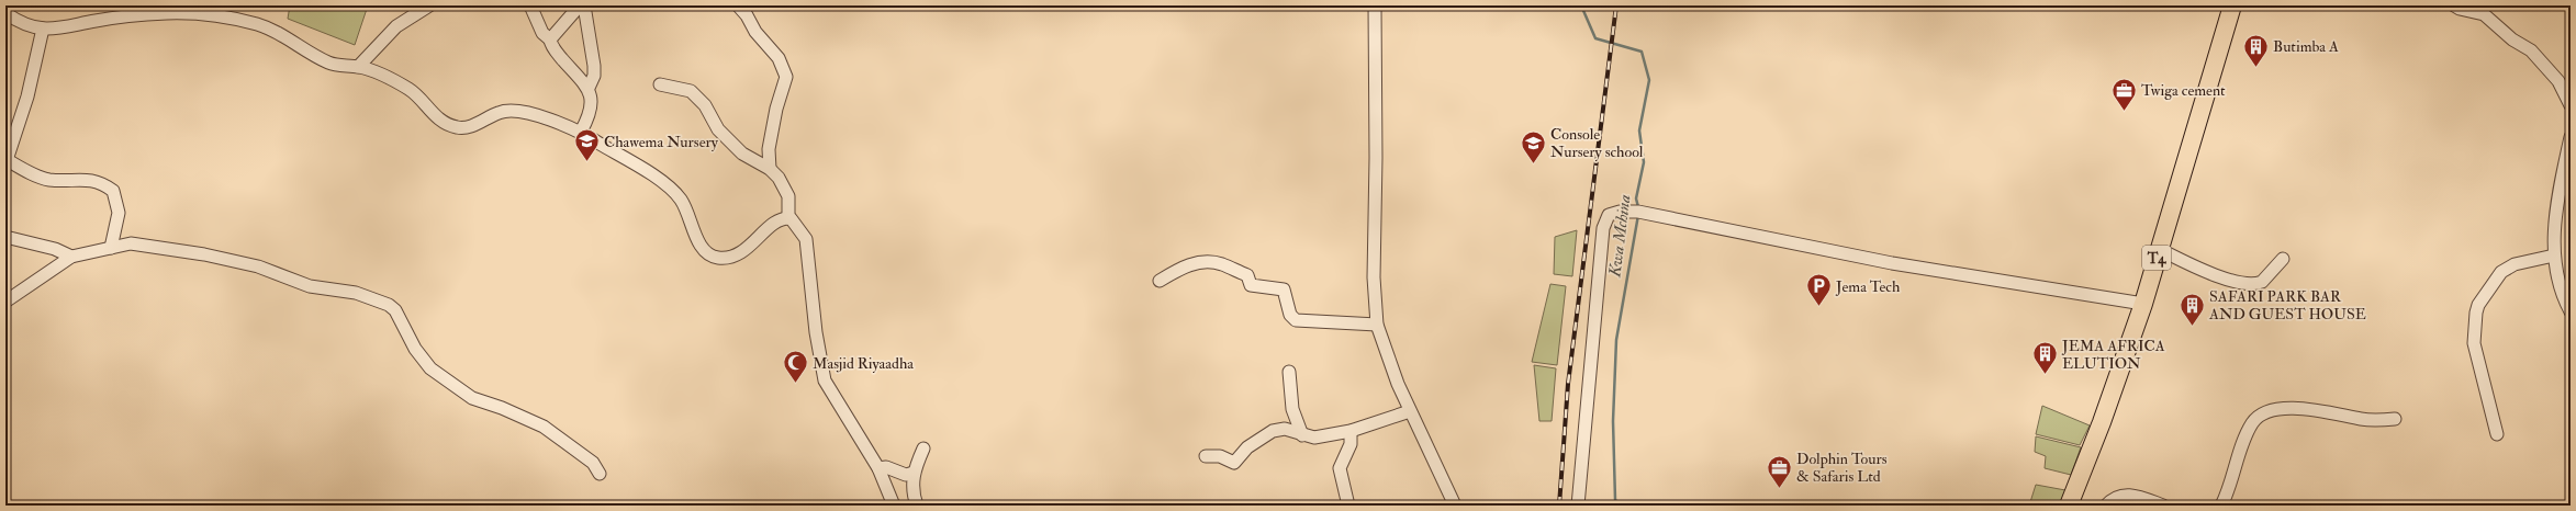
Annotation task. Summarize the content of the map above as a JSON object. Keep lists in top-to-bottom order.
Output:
{
  "streets": {
    "highway": ["T4"]
  },
  "water": ["Kwa Mchina"],
  "places": {
    "building": ["Butimba A", "SAFARI PARK BAR AND GUEST HOUSE", "JEMA AFRICA ELUTION"],
    "office": ["Twiga cement", "Dolphin Tours & Safaris Ltd"],
    "school or university": ["Chawema Nursery", "Console Nursery school"],
    "parking": ["Jema Tech"],
    "mosque": ["Masjid Riyaadha"]
  }
}
